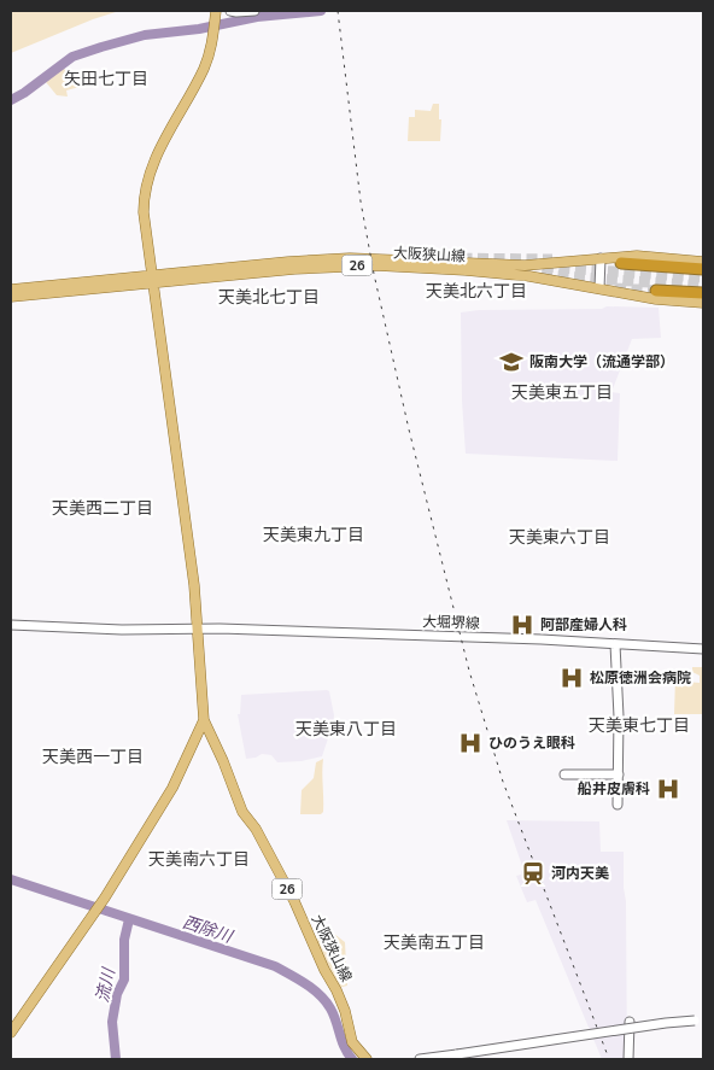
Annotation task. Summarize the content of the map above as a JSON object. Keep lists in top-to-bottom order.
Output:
{
  "streets": {
    "main road": ["大阪狭山線", "26", "大堀堺線"]
  },
  "crossings": [
    ["大阪狭山線", "大堀堺線"]
  ],
  "districts": [
    "矢田七丁目",
    "天美北六丁目",
    "天美北七丁目",
    "天美東五丁目",
    "天美西二丁目",
    "天美東九丁目",
    "天美東六丁目",
    "天美東七丁目",
    "天美東八丁目",
    "天美西一丁目",
    "天美南六丁目",
    "天美南五丁目"
  ],
  "water": ["西除川", "流川"],
  "places": {
    "school or university": ["阪南大学（流通学部）"],
    "hospital": [
      "阿部産婦人科",
      "松原徳洲会病院",
      "ひのうえ眼科",
      "船井皮膚科"
    ],
    "station": ["河内天美"]
  }
}
